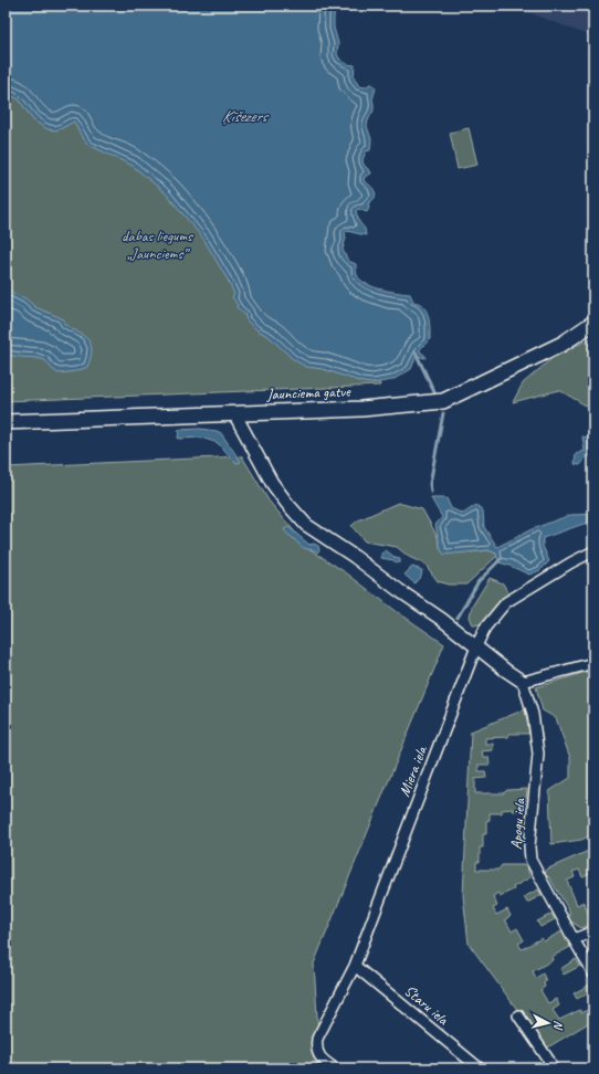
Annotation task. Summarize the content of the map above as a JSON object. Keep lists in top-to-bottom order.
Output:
{
  "streets": {
    "main road": ["Jaunciema gatve"],
    "street": ["Miera iela", "Apogu iela", "Staru iela"]
  },
  "crossings": [
    ["Miera iela", "Staru iela"]
  ],
  "water": ["Ķīšezers"],
  "parks": ["dabas liegums „Jaunciems”"],
  "north": "right"
}
